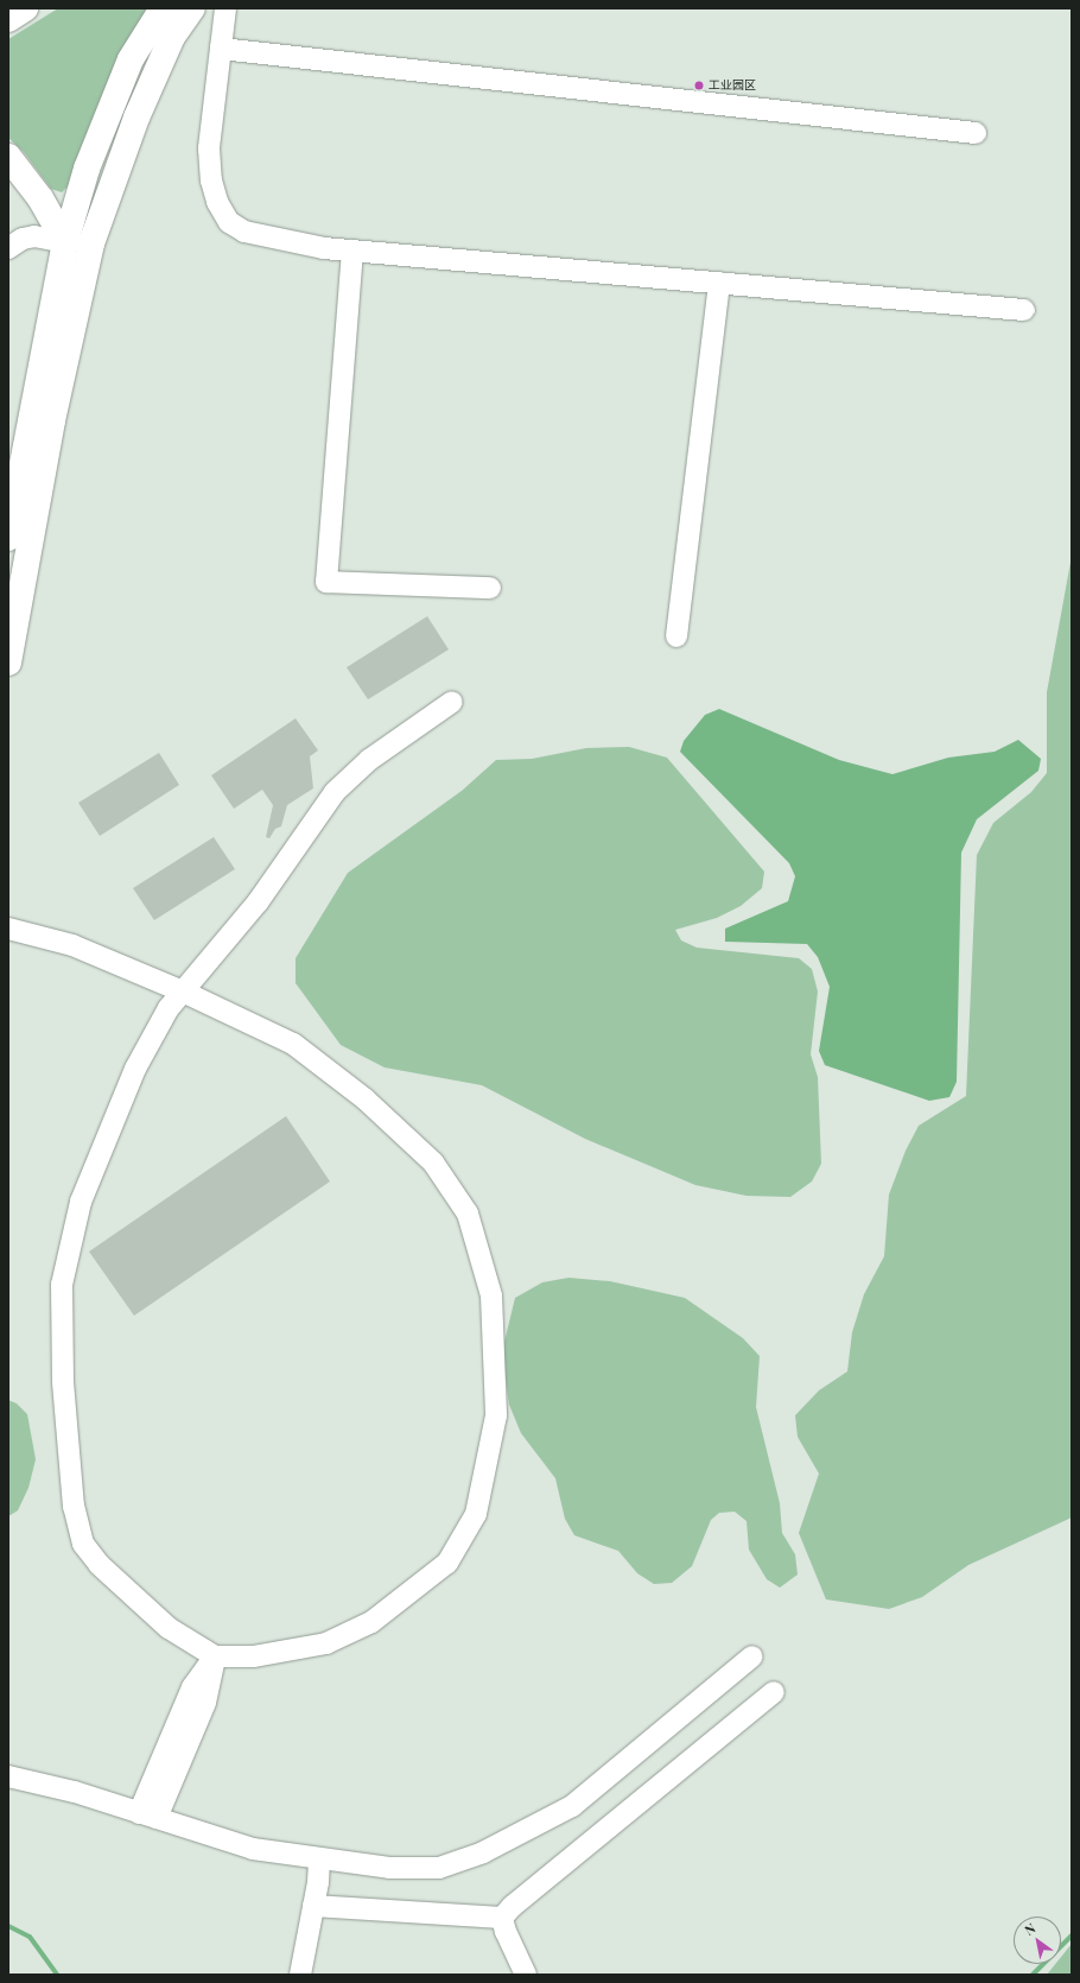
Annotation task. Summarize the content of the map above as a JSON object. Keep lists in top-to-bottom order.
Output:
{
  "places": ["工业园区"],
  "north": "top left"
}
